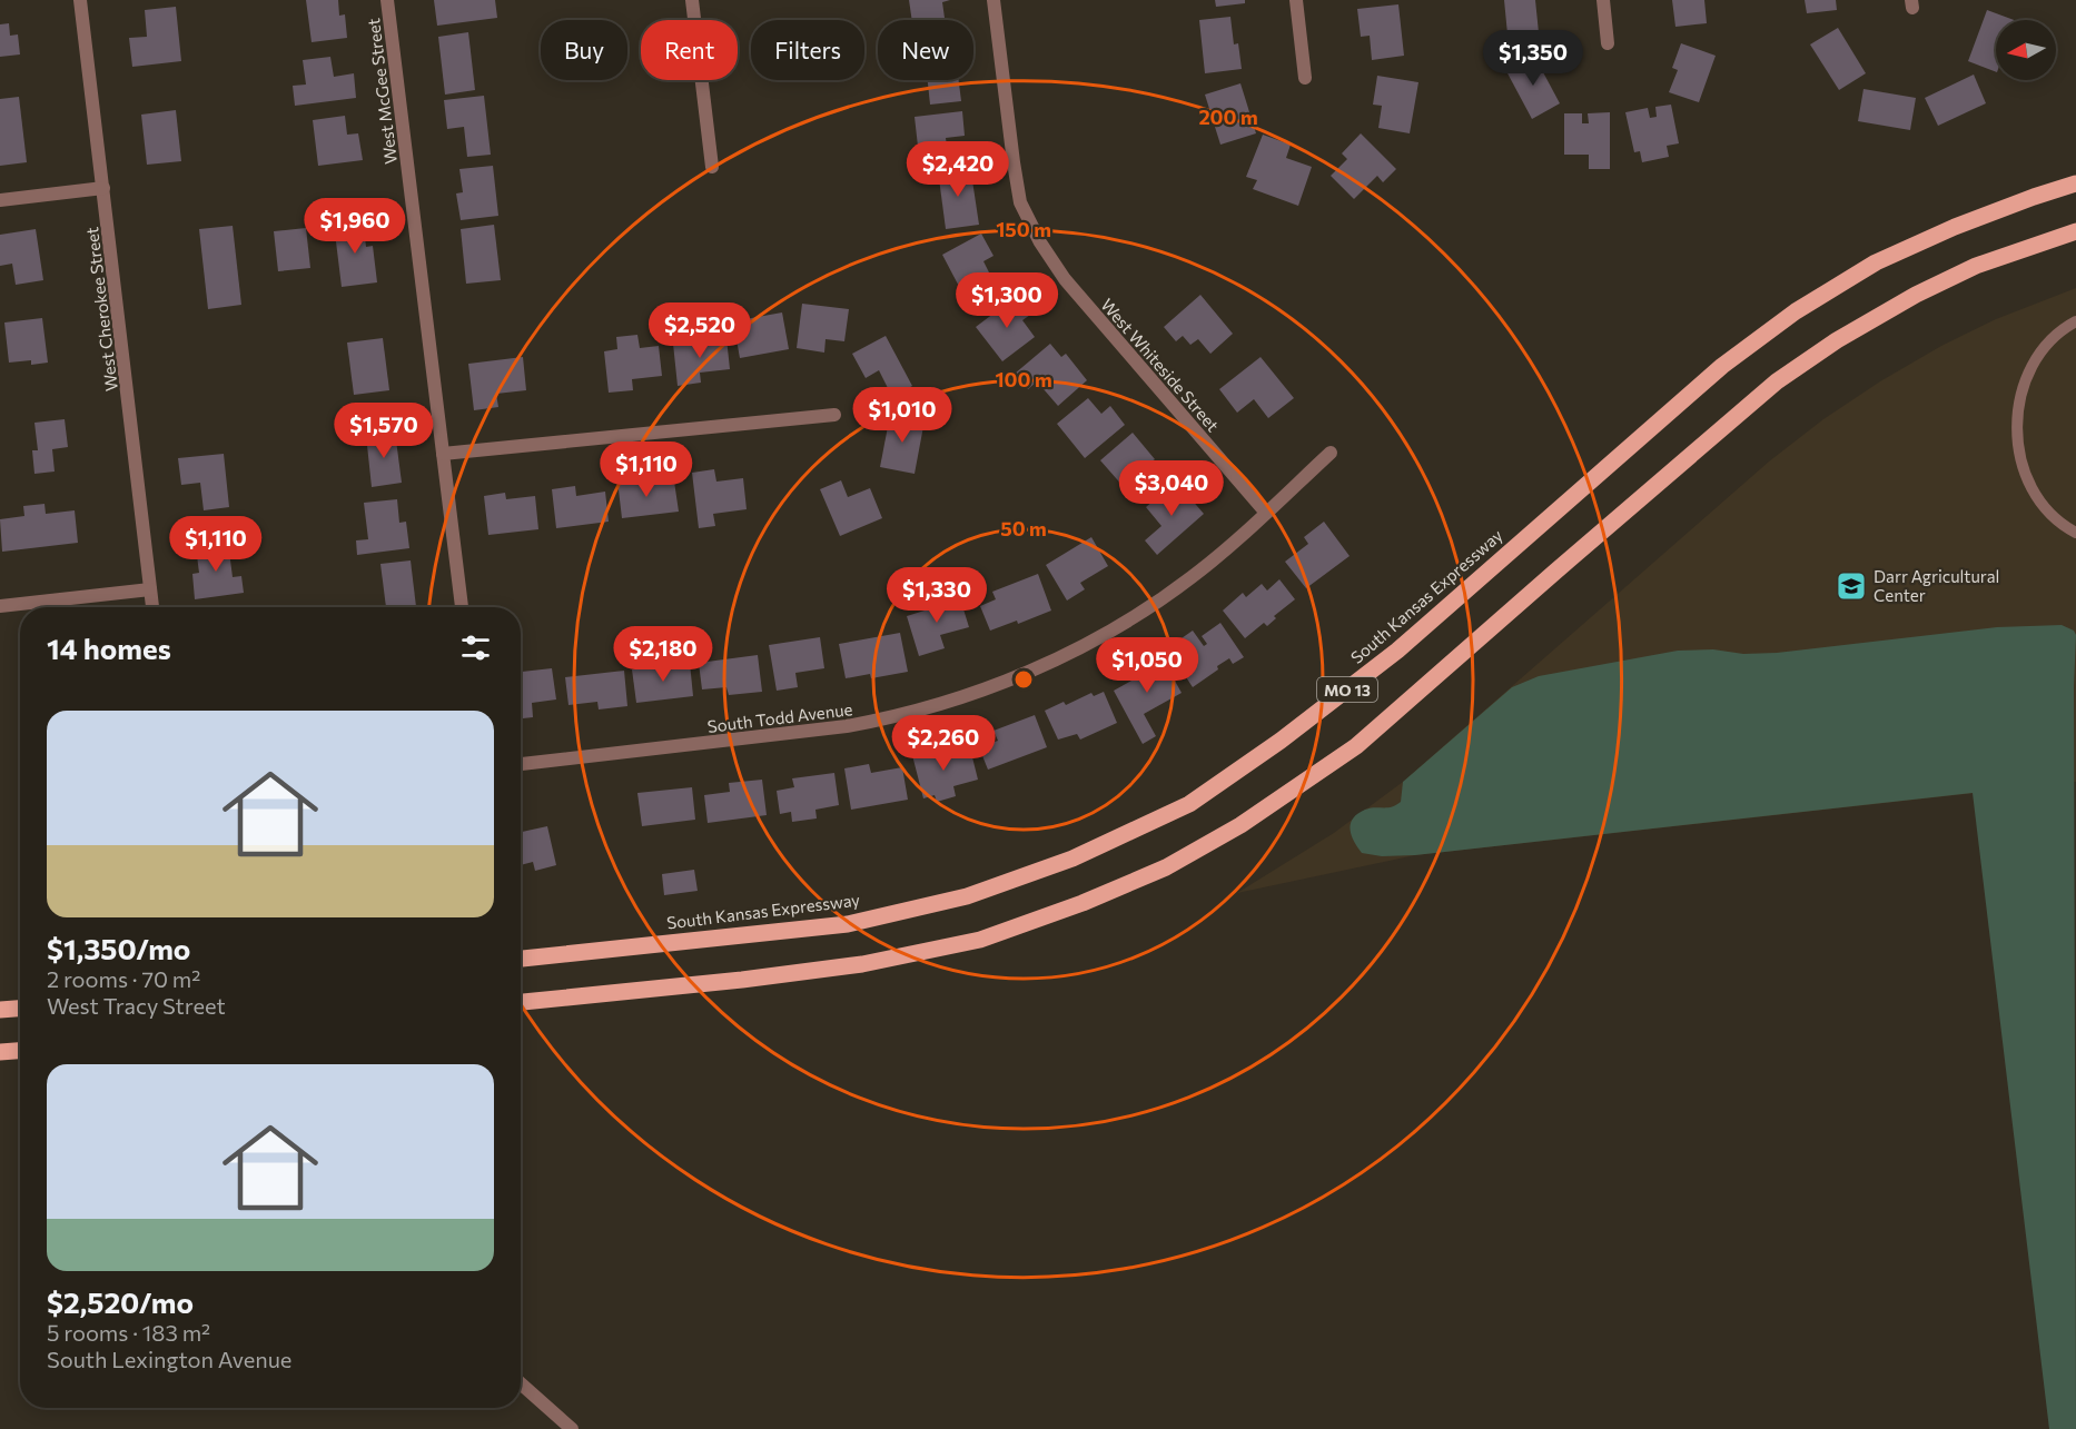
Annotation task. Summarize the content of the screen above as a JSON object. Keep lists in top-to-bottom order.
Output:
{
  "streets": {
    "main road": ["South Kansas Expressway", "MO 13"],
    "street": [
      "West McGee Street",
      "West Cherokee Street",
      "West Whiteside Street",
      "South Todd Avenue"
    ]
  },
  "crossings": [
    ["West Whiteside Street", "South Todd Avenue"]
  ],
  "places": {
    "school or university": ["Darr Agricultural Center"]
  },
  "north": "left",
  "page": {
    "chip": [
      "Buy",
      "Rent",
      "Filters",
      "New"
    ],
    "price": [
      "$1,350",
      "$2,420",
      "$1,960",
      "$1,300",
      "$2,520",
      "$1,010",
      "$1,570",
      "$1,110",
      "$3,040",
      "$1,110",
      "$1,330",
      "$2,180",
      "$1,050",
      "$2,260"
    ],
    "heading": "14 homes",
    "list": [
      {
        "name": "$1,350/mo",
        "note": "2 rooms · 70 m² · West Tracy Street"
      },
      {
        "name": "$2,520/mo",
        "note": "5 rooms · 183 m² · South Lexington Avenue"
      }
    ]
  },
  "rings": [
    "200 m",
    "150 m",
    "100 m",
    "50 m"
  ]
}
